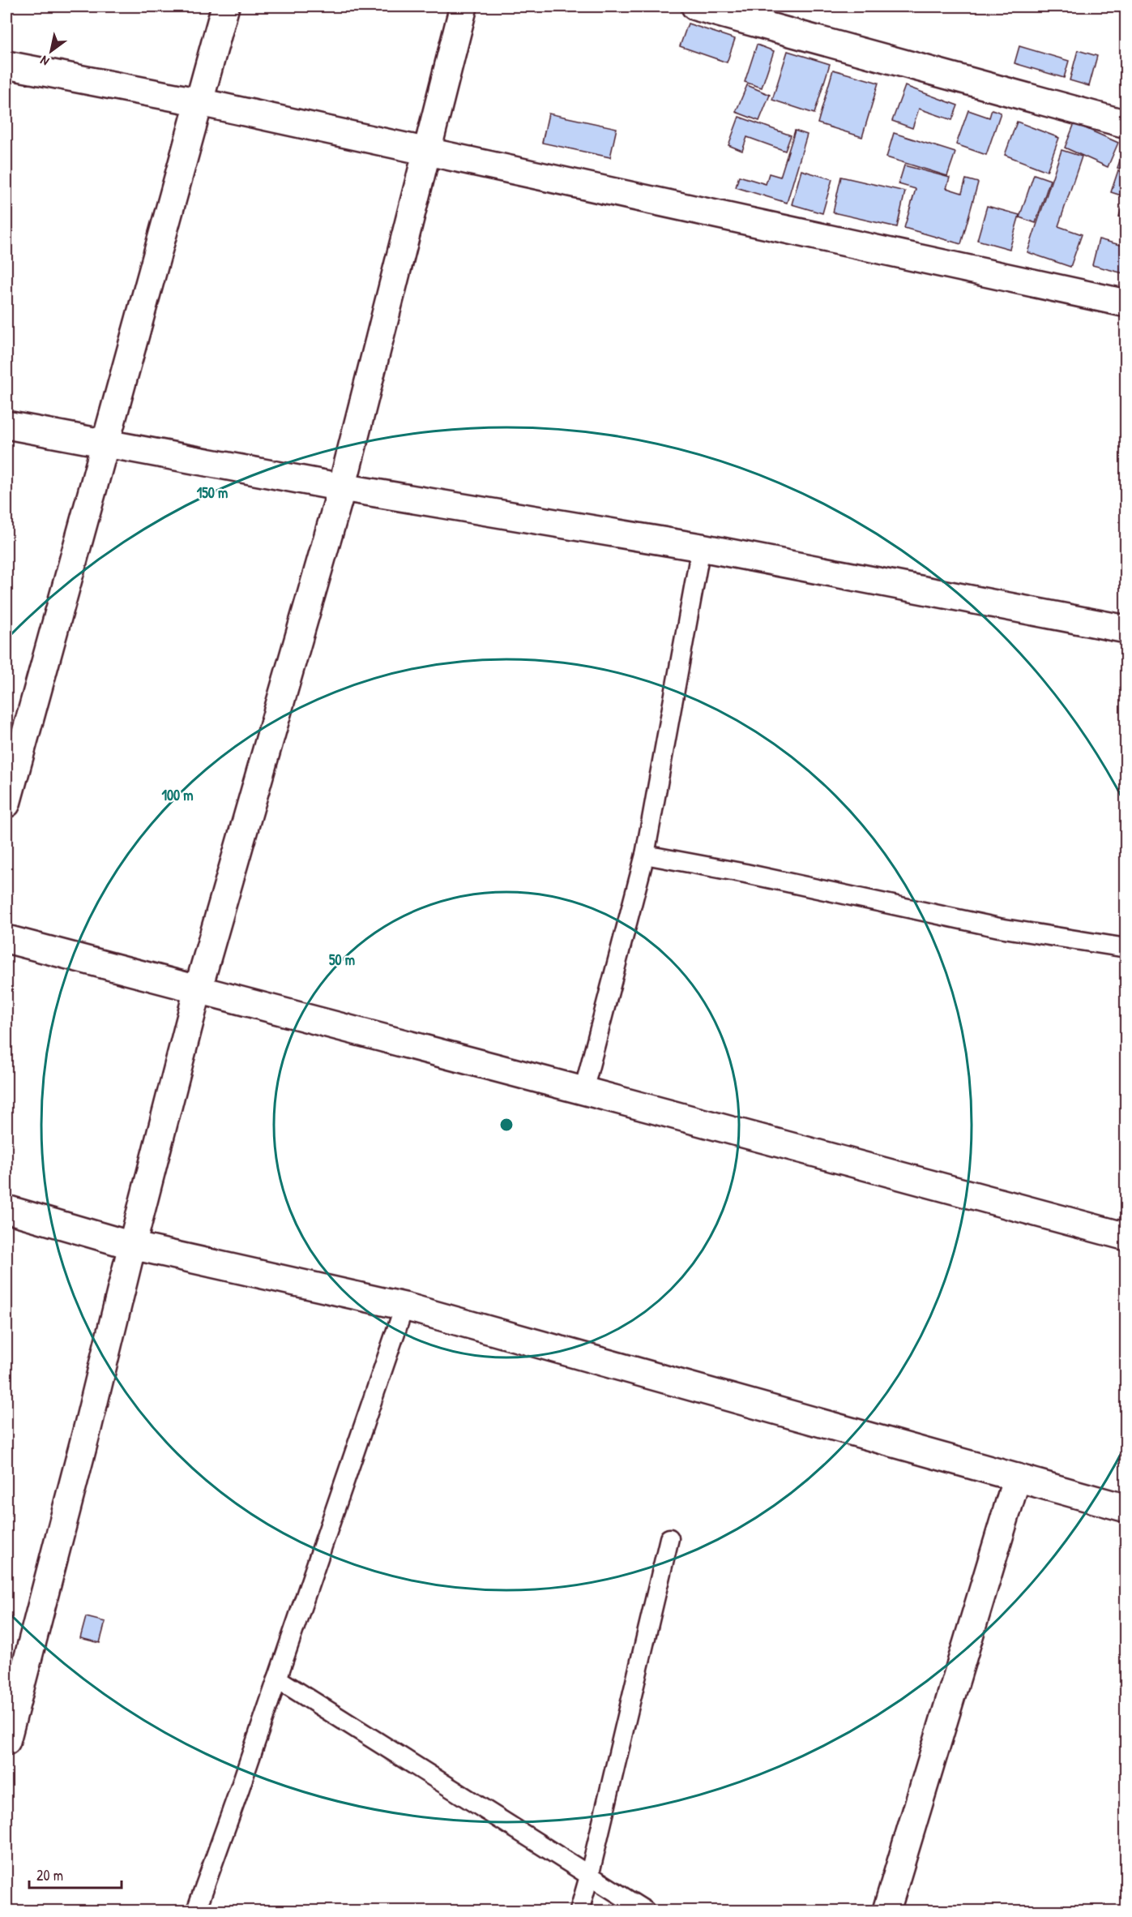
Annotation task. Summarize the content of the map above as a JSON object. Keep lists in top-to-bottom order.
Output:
{
  "scale_bar": "20 m",
  "north": "bottom left",
  "rings": ["150 m", "100 m", "50 m"]
}
